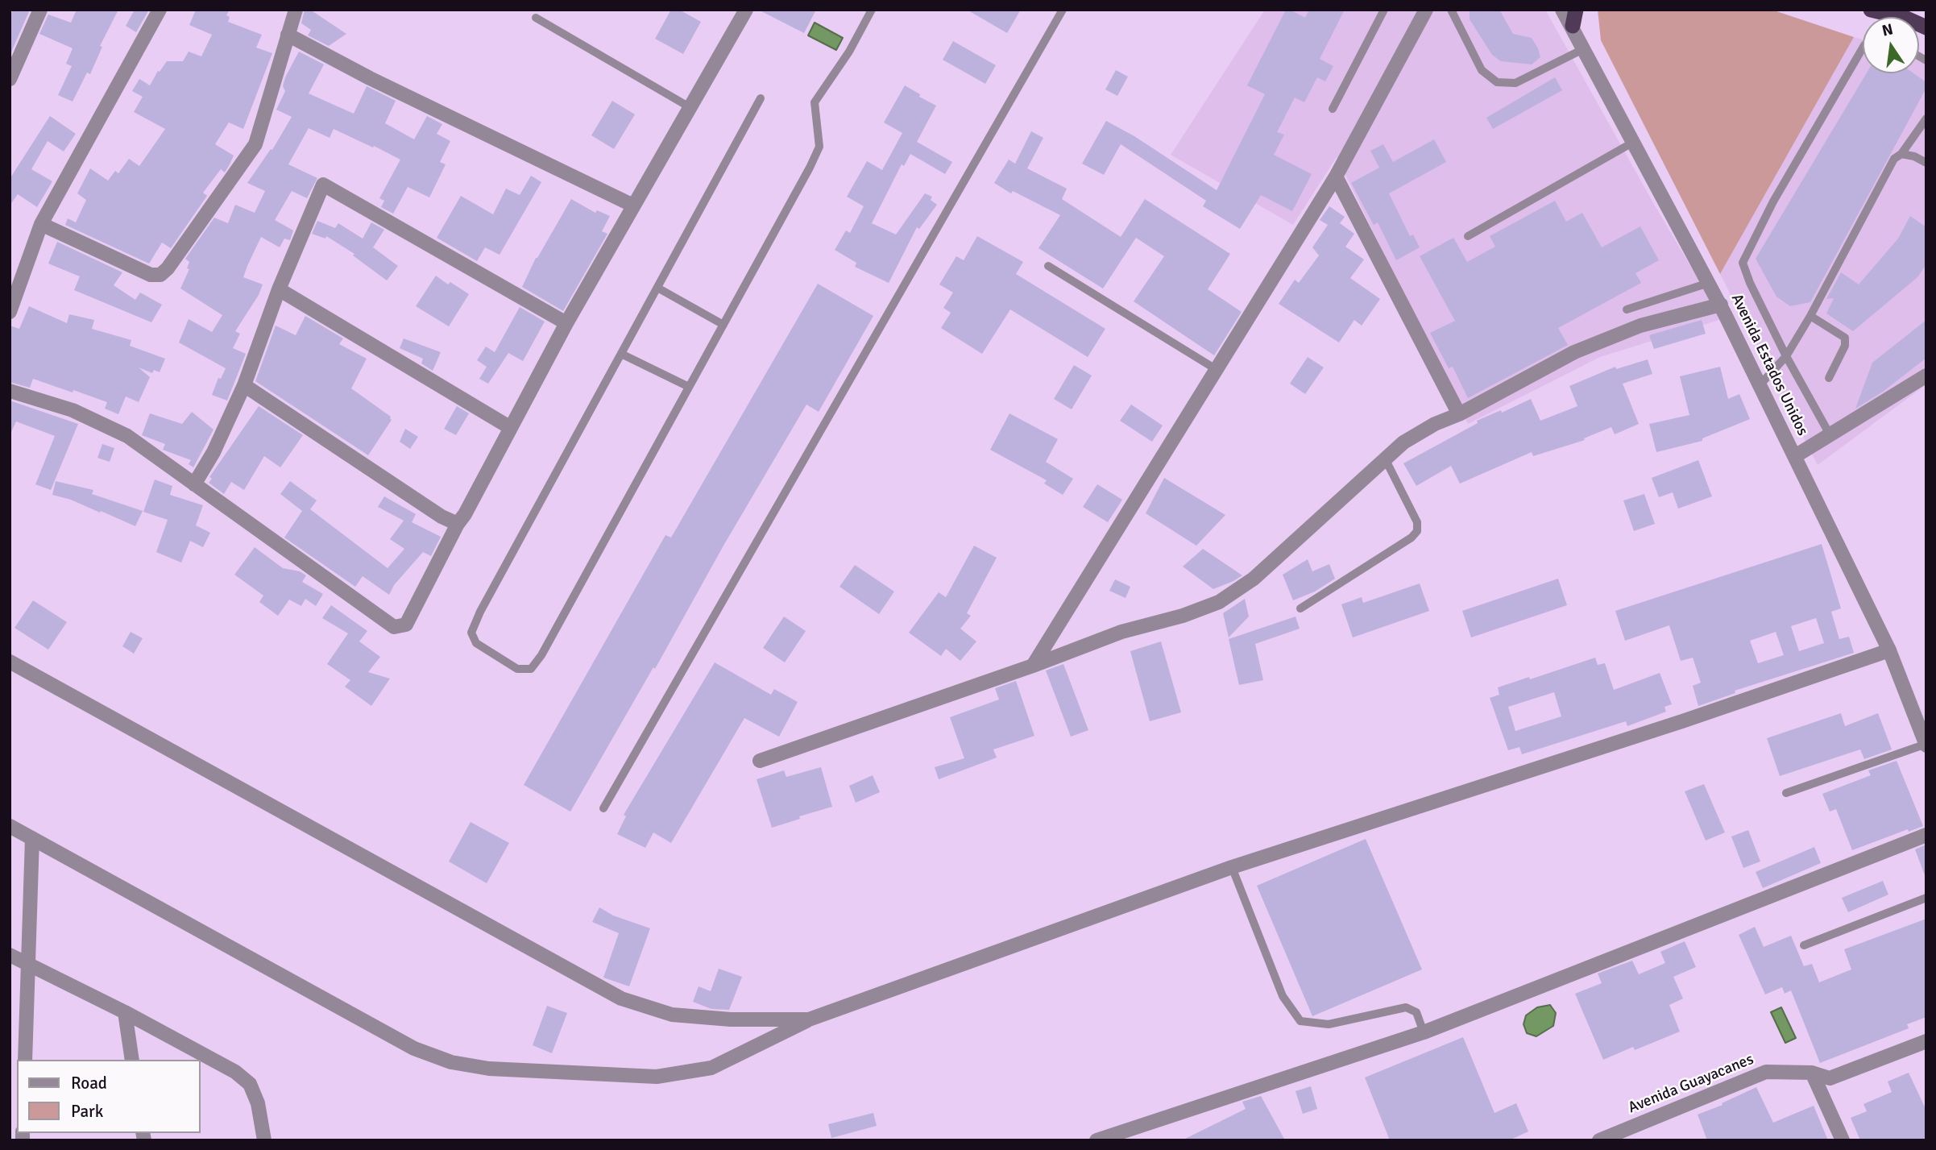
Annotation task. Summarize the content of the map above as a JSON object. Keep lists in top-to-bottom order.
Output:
{
  "streets": {
    "street": ["Avenida Estados Unidos", "Avenida Guayacanes"]
  },
  "legend": ["Road", "Park"],
  "north": "top"
}
